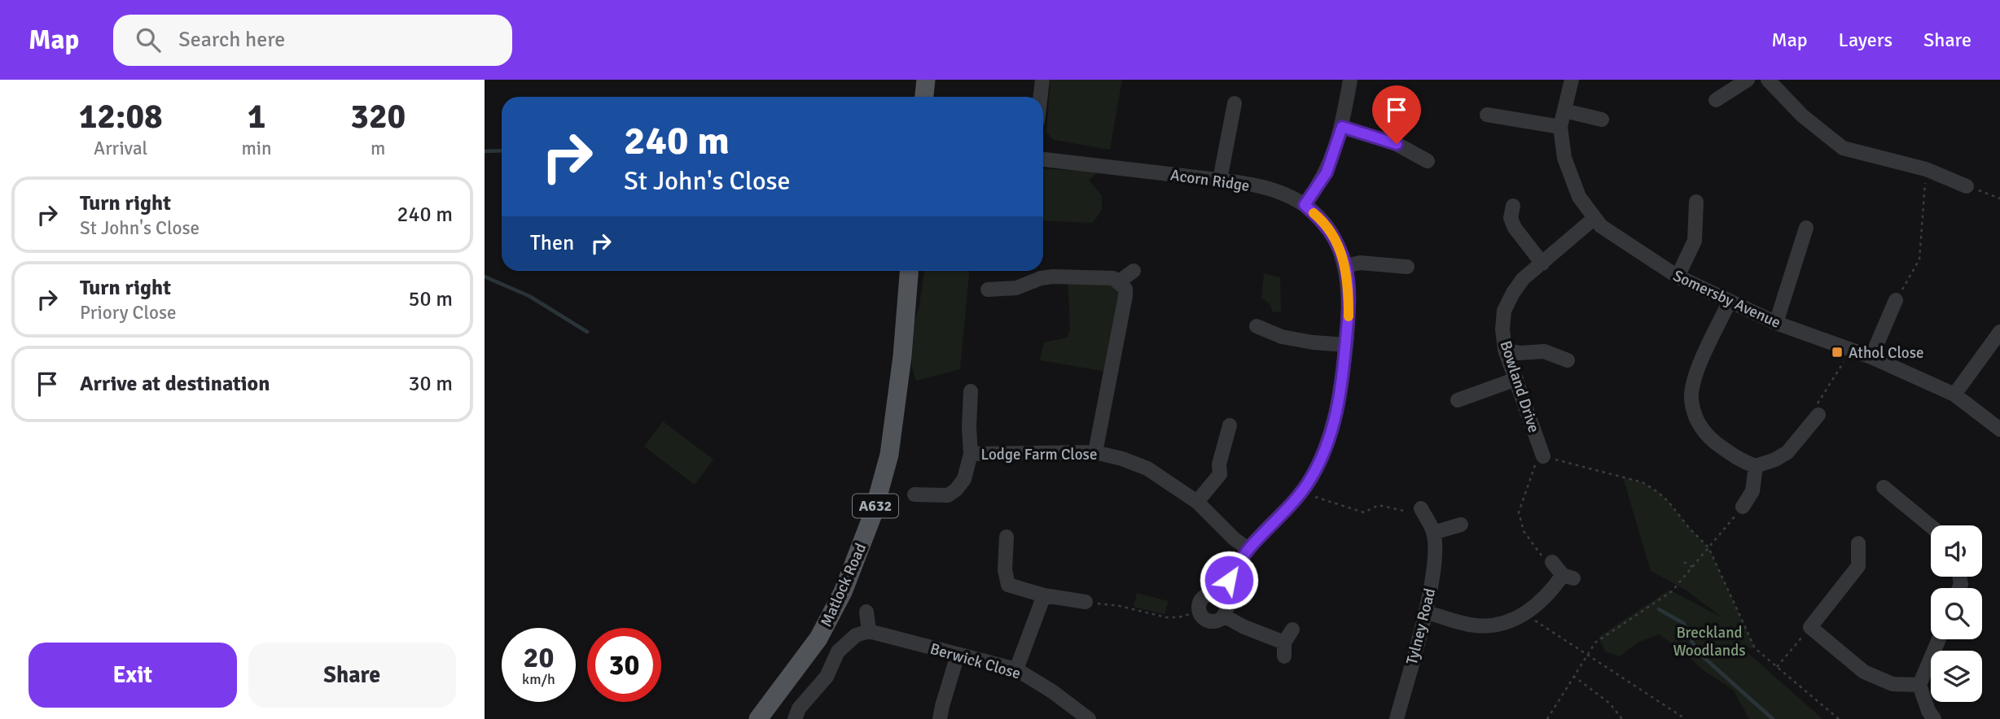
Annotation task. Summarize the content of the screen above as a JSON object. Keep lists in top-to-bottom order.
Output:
{
  "streets": {
    "main road": ["A632", "Matlock Road"],
    "street": [
      "Acorn Ridge",
      "Somersby Avenue",
      "Bowland Drive",
      "Lodge Farm Close",
      "Tylney Road",
      "Berwick Close"
    ]
  },
  "crossings": [
    ["Acorn Ridge", "Lodge Farm Close"],
    ["Somersby Avenue", "Bowland Drive"]
  ],
  "parks": ["Breckland Woodlands"],
  "places": {
    "transit": ["Athol Close"]
  },
  "page": {
    "header": "Map",
    "search": "Search here",
    "nav": ["Map", "Layers", "Share"],
    "eta": [
      "12:08",
      "Arrival",
      "1",
      "min",
      "320",
      "m"
    ],
    "turn": ["240 m", "St John's Close"],
    "list": [
      {
        "name": "Turn right",
        "note": "St John's Close",
        "value": "240 m"
      },
      {
        "name": "Turn right",
        "note": "Priory Close",
        "value": "50 m"
      },
      {
        "name": "Arrive at destination",
        "value": "30 m"
      }
    ],
    "then": "Then",
    "speed": "20 km/h",
    "limit": "30",
    "buttons": ["Exit", "Share"]
  }
}
